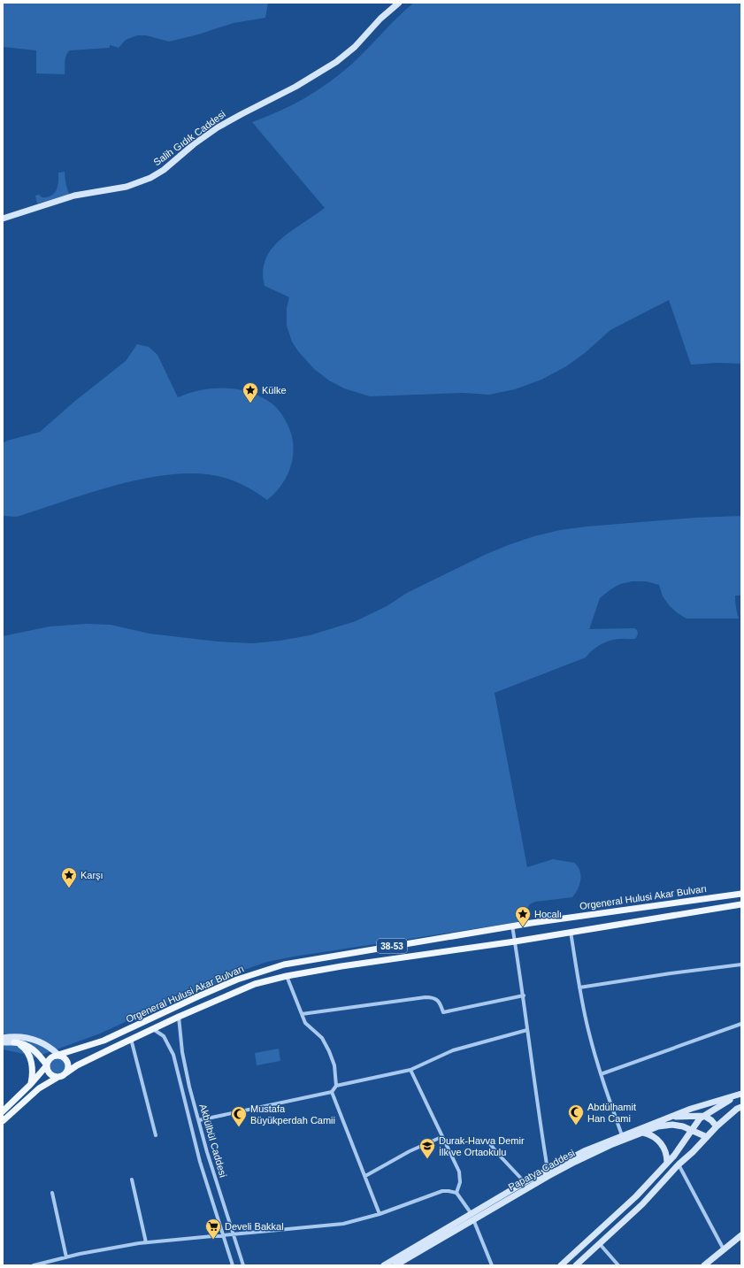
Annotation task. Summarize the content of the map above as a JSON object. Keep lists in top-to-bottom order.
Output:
{
  "streets": {
    "main road": ["Orgeneral Hulusi Akar Bulvarı", "38-53"],
    "street": ["Salih Gıdık Caddesi", "Akbülbül Caddesi", "Papatya Caddesi"]
  },
  "crossings": [
    ["Orgeneral Hulusi Akar Bulvarı", "Akbülbül Caddesi"]
  ],
  "places": {
    "place": ["Külke", "Karşı", "Hocalı"],
    "mosque": ["Abdülhamit Han Cami", "Mustafa Büyükperdah Camii"],
    "school or university": ["Durak-Havva Demir İlk ve Ortaokulu"],
    "supermarket": ["Develi Bakkal"]
  }
}
